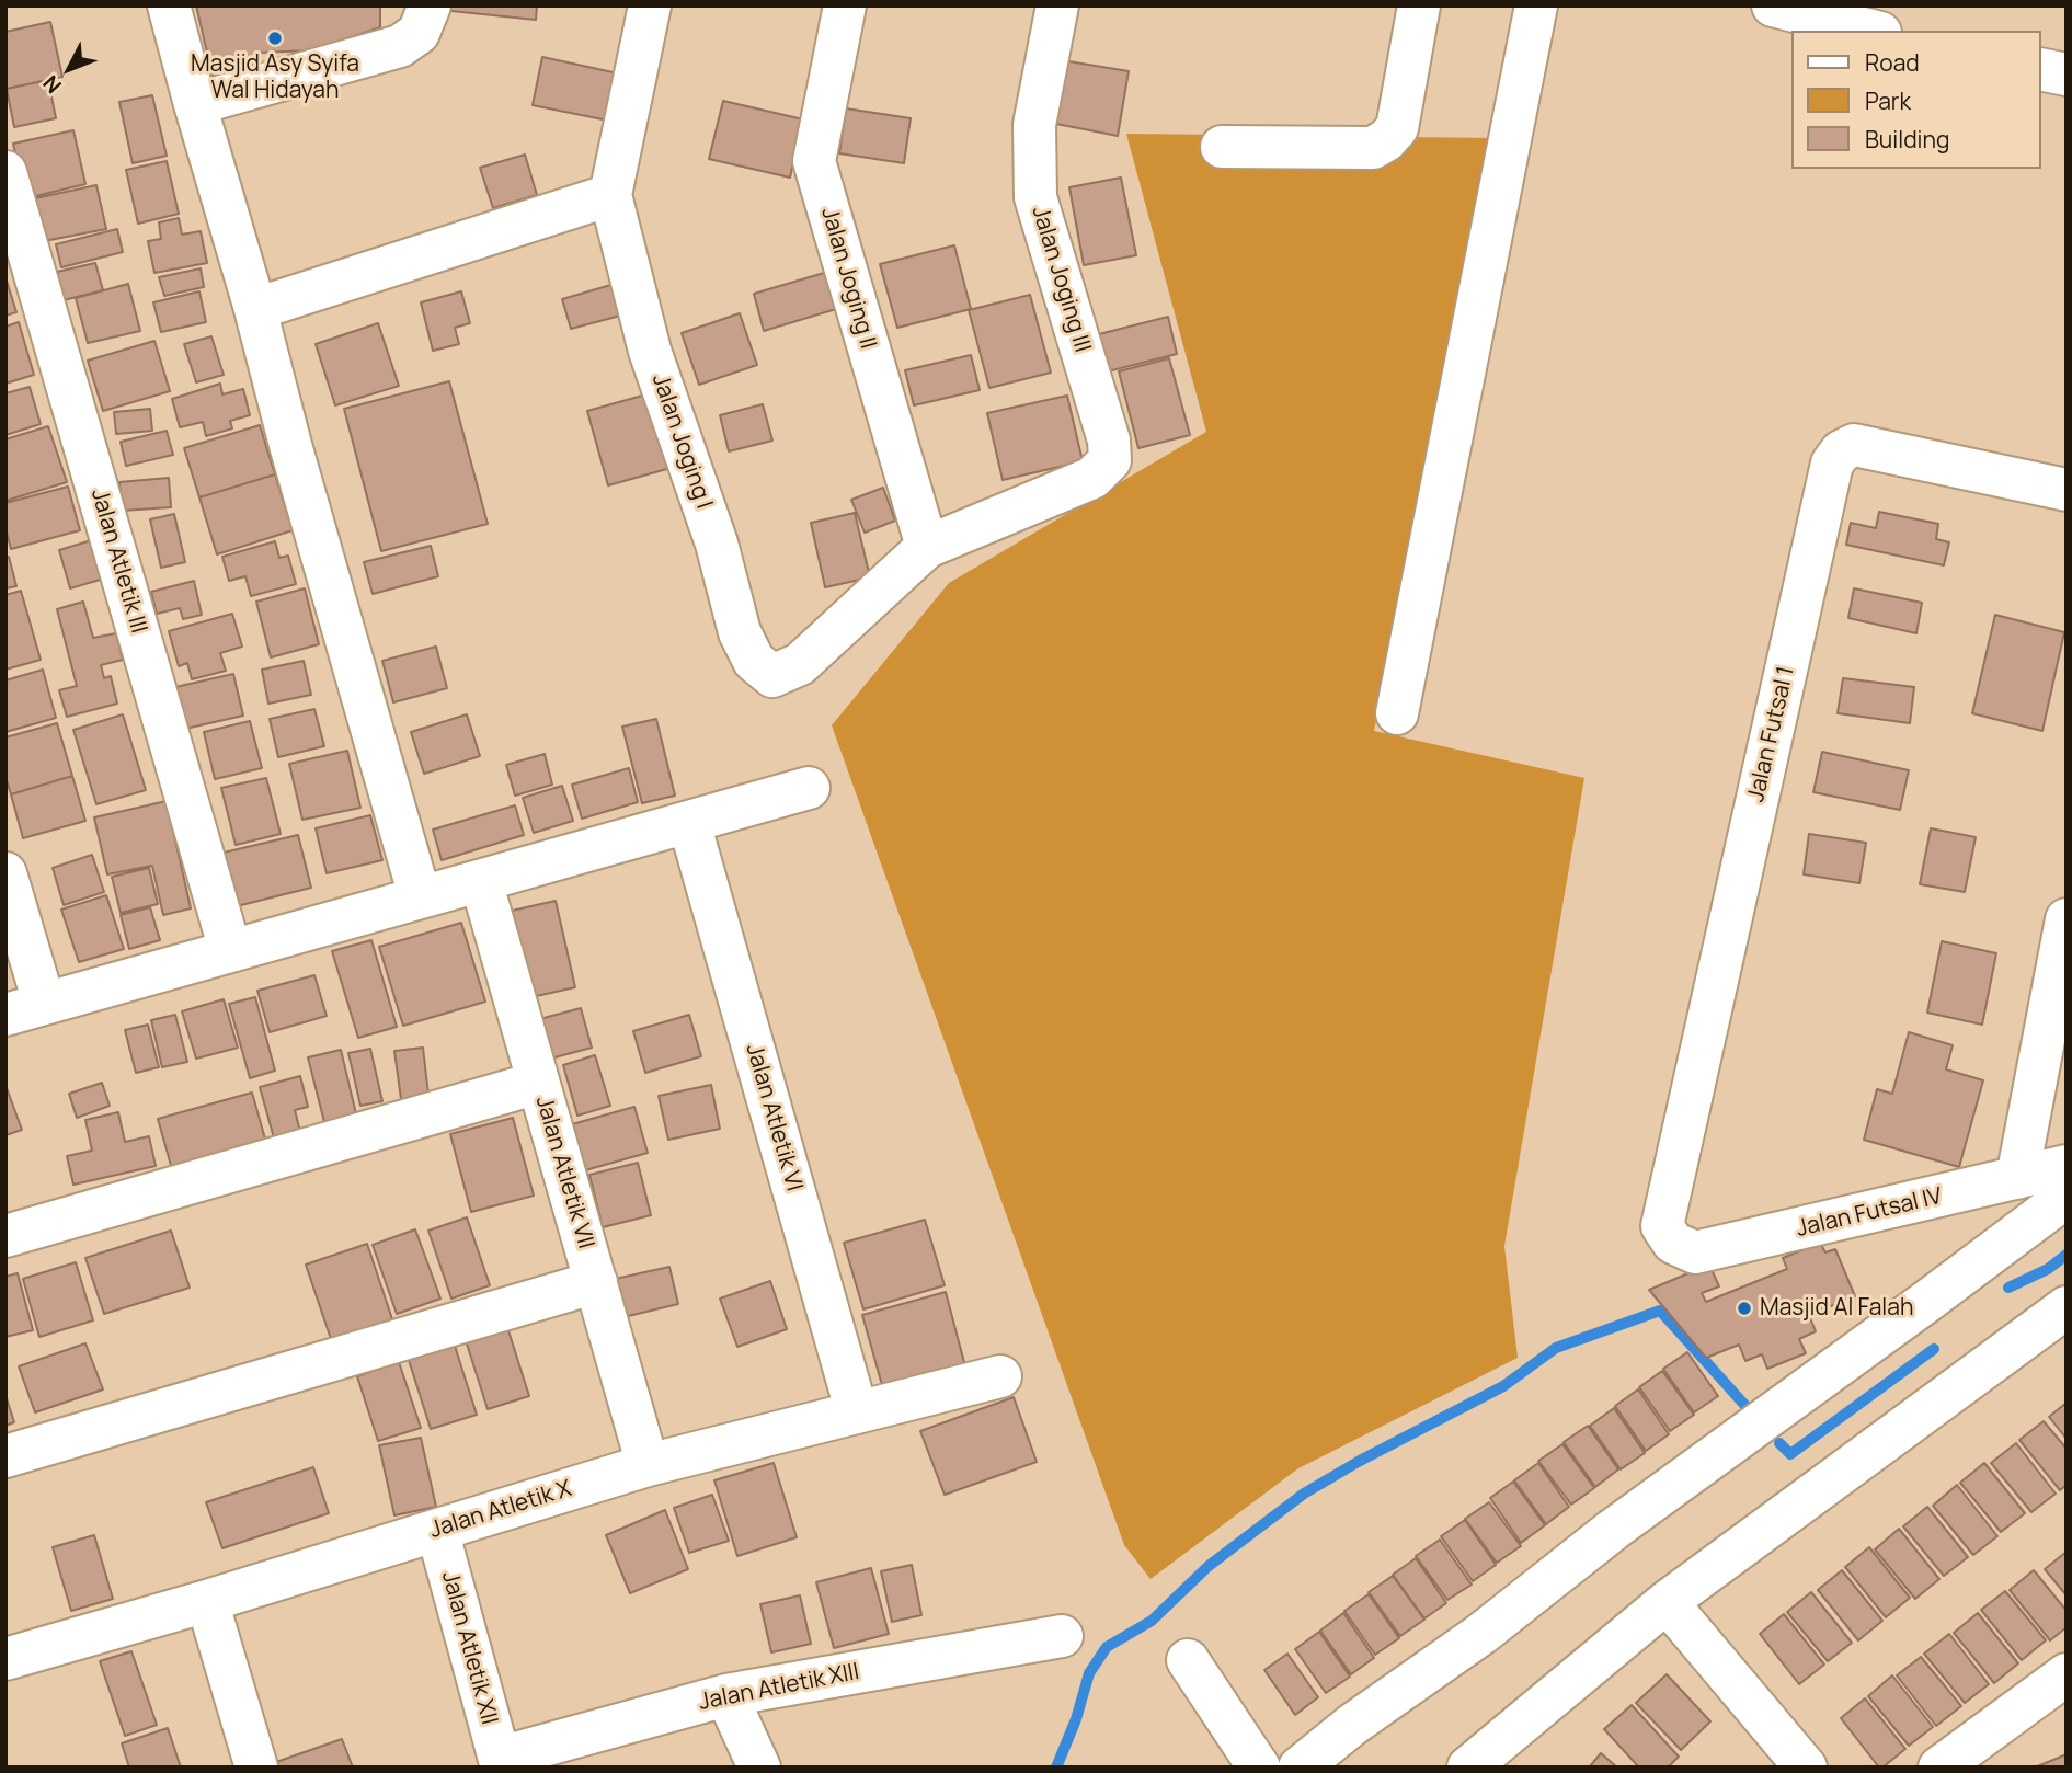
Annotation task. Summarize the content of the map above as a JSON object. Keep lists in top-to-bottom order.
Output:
{
  "streets": {
    "street": [
      "Jalan Joging II",
      "Jalan Joging III",
      "Jalan Joging I",
      "Jalan Atletik III",
      "Jalan Futsal 1",
      "Jalan Atletik VI",
      "Jalan Atletik VII",
      "Jalan Futsal IV",
      "Jalan Atletik X",
      "Jalan Atletik XII",
      "Jalan Atletik XIII"
    ]
  },
  "crossings": [
    ["Jalan Joging II", "Jalan Joging III"],
    ["Jalan Joging II", "Jalan Joging I"],
    ["Jalan Joging III", "Jalan Joging I"],
    ["Jalan Futsal 1", "Jalan Futsal IV"],
    ["Jalan Atletik VI", "Jalan Atletik X"],
    ["Jalan Atletik VII", "Jalan Atletik X"],
    ["Jalan Atletik X", "Jalan Atletik XII"],
    ["Jalan Atletik XII", "Jalan Atletik XIII"]
  ],
  "places": ["Masjid Asy Syifa Wal Hidayah", "Masjid Al Falah"],
  "legend": ["Road", "Park", "Building"],
  "north": "bottom left"
}
